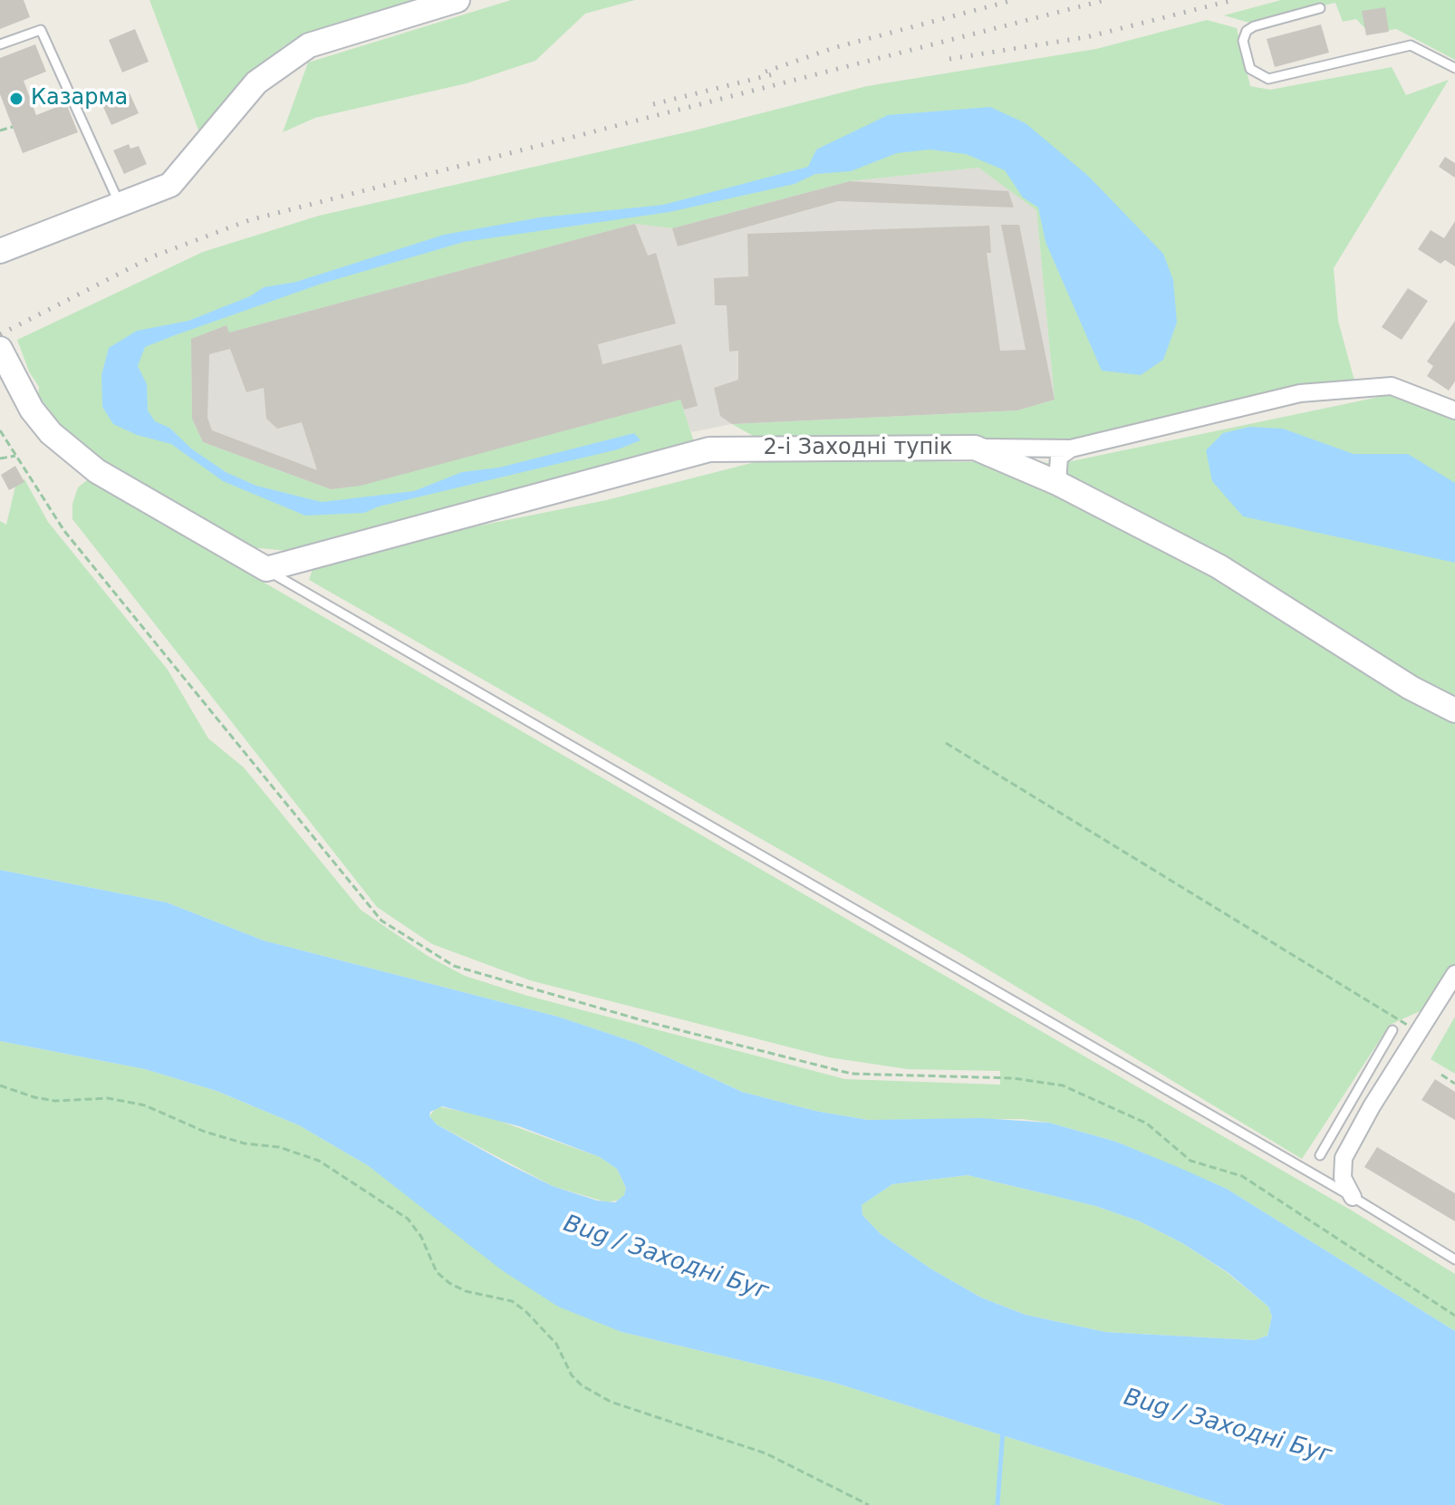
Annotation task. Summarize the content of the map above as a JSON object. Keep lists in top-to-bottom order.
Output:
{
  "streets": {
    "main road": ["2-і Заходні тупік"]
  },
  "water": ["Bug / Заходні Буг"],
  "places": ["Казарма"]
}
